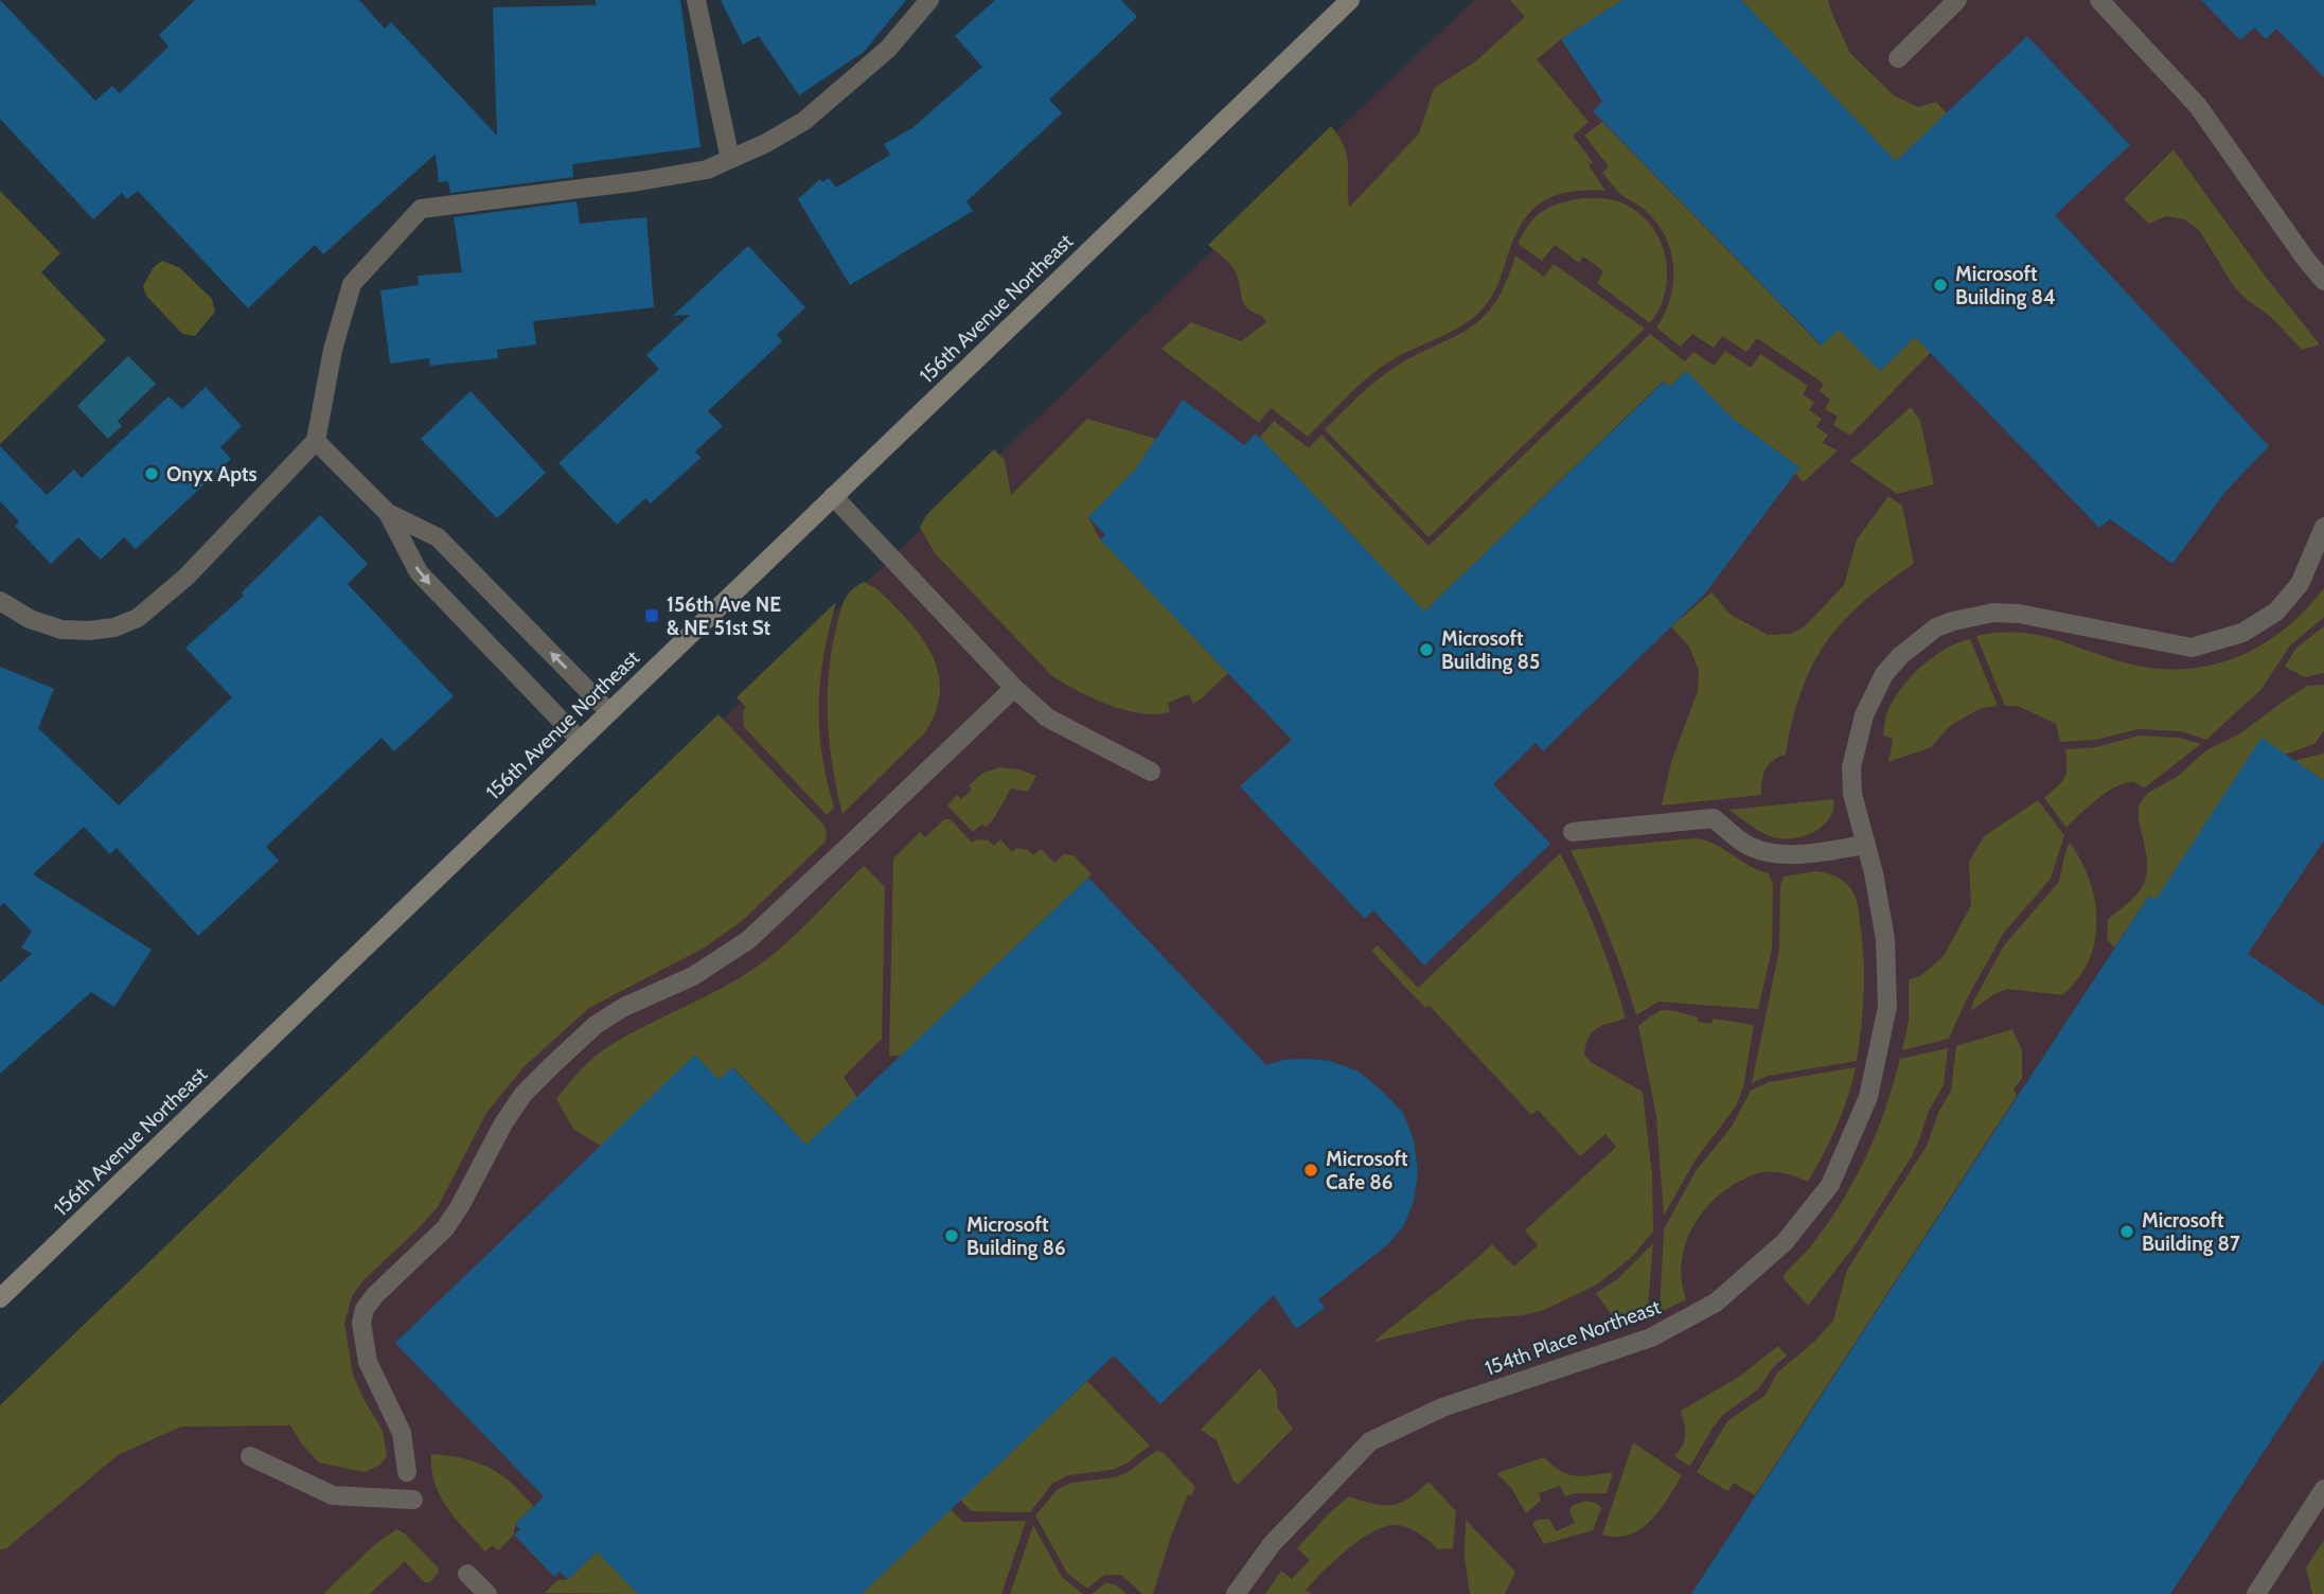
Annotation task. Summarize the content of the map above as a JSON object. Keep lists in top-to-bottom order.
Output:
{
  "streets": {
    "main road": ["156th Avenue Northeast"],
    "street": ["154th Place Northeast"]
  },
  "places": {
    "other": [
      "Microsoft Building 84",
      "Onyx Apts",
      "Microsoft Building 85",
      "Microsoft Cafe 86",
      "Microsoft Building 87",
      "Microsoft Building 86"
    ],
    "transit": ["156th Ave NE & NE 51st St"]
  }
}
